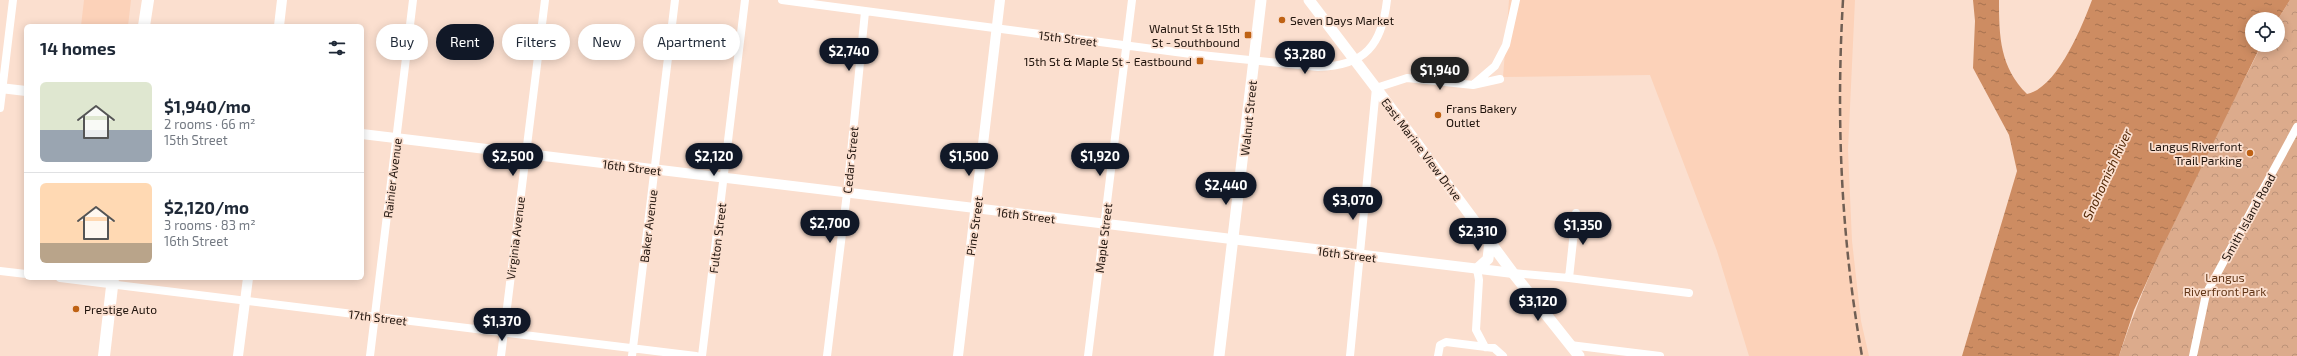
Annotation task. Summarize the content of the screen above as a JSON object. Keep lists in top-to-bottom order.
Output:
{
  "streets": {
    "main road": ["Walnut Street", "East Marine View Drive"],
    "street": [
      "15th Street",
      "Cedar Street",
      "16th Street",
      "Rainier Avenue",
      "Smith Island Road",
      "Baker Avenue",
      "Pine Street",
      "Virginia Avenue",
      "Fulton Street",
      "Maple Street",
      "17th Street"
    ]
  },
  "crossings": [
    ["15th Street", "Walnut Street"],
    ["15th Street", "East Marine View Drive"],
    ["15th Street", "Cedar Street"],
    ["15th Street", "Pine Street"],
    ["15th Street", "Maple Street"],
    ["Walnut Street", "16th Street"],
    ["East Marine View Drive", "16th Street"],
    ["Cedar Street", "16th Street"],
    ["16th Street", "Rainier Avenue"],
    ["16th Street", "Baker Avenue"],
    ["16th Street", "Pine Street"],
    ["16th Street", "Virginia Avenue"],
    ["16th Street", "Fulton Street"],
    ["16th Street", "Maple Street"],
    ["Rainier Avenue", "17th Street"],
    ["Baker Avenue", "17th Street"],
    ["Virginia Avenue", "17th Street"]
  ],
  "water": ["Snohomish River"],
  "parks": ["Langus Riverfront Park"],
  "places": {
    "other": [
      "Seven Days Market",
      "Frans Bakery Outlet",
      "Langus Riverfont Trail Parking",
      "Prestige Auto"
    ],
    "transit": ["Walnut St & 15th St - Southbound", "15th St & Maple St - Eastbound"]
  },
  "page": {
    "chip": [
      "Buy",
      "Rent",
      "Filters",
      "New",
      "Apartment"
    ],
    "heading": "14 homes",
    "price": [
      "$2,740",
      "$3,280",
      "$1,940",
      "$2,500",
      "$2,120",
      "$1,500",
      "$1,920",
      "$2,440",
      "$3,070",
      "$2,700",
      "$1,350",
      "$2,310",
      "$3,120",
      "$1,370"
    ],
    "list": [
      {
        "name": "$1,940/mo",
        "note": "2 rooms · 66 m² · 15th Street"
      },
      {
        "name": "$2,120/mo",
        "note": "3 rooms · 83 m² · 16th Street"
      }
    ]
  }
}
